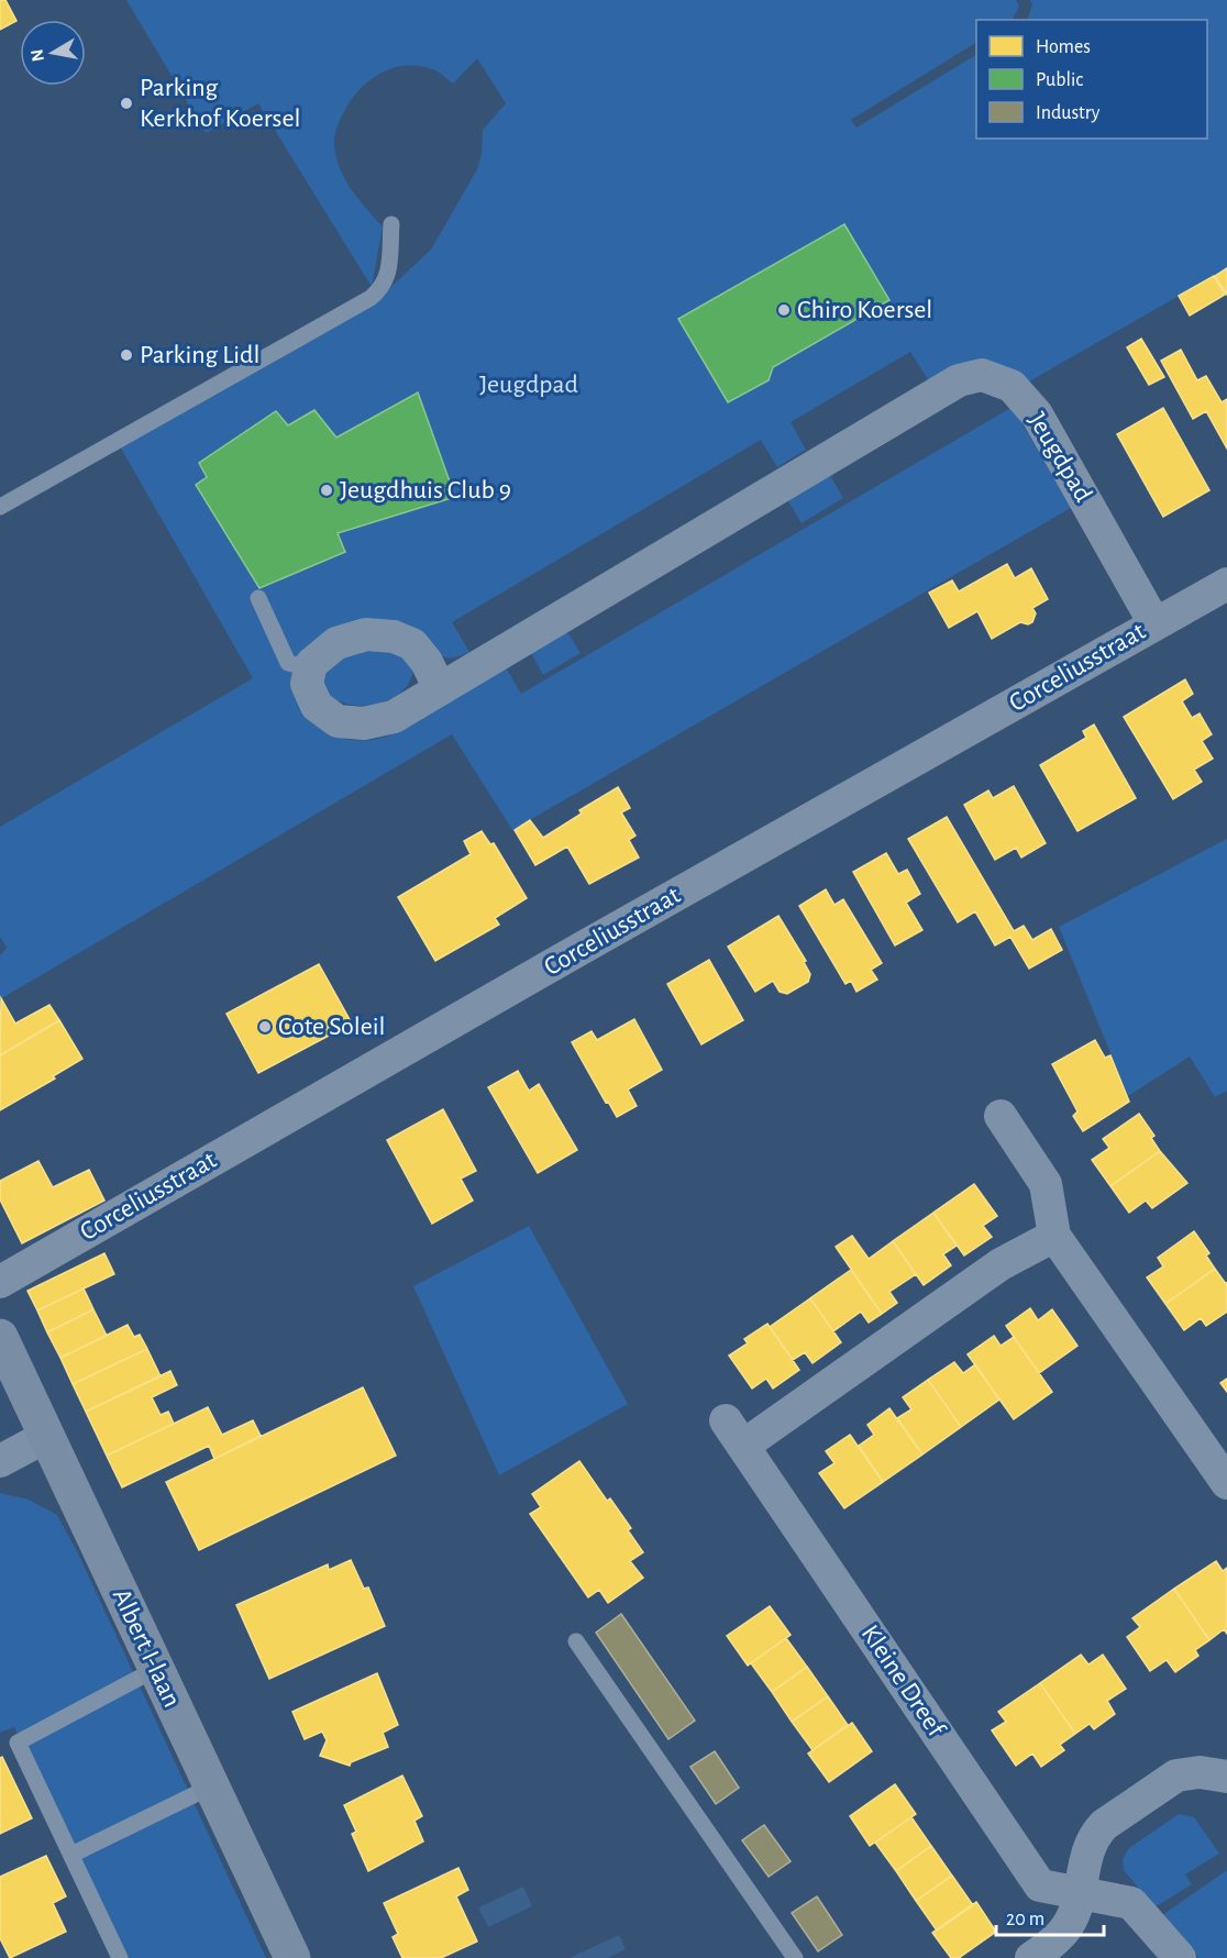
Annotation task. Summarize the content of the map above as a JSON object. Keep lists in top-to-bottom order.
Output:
{
  "streets": {
    "street": [
      "Jeugdpad",
      "Corceliusstraat",
      "Albert I-laan",
      "Kleine Dreef"
    ]
  },
  "crossings": [
    ["Jeugdpad", "Corceliusstraat"]
  ],
  "parks": ["Jeugdpad"],
  "places": [
    "Parking Kerkhof Koersel",
    "Chiro Koersel",
    "Parking Lidl",
    "Jeugdhuis Club 9",
    "Cote Soleil"
  ],
  "legend": ["Homes", "Public", "Industry"],
  "scale_bar": "20 m",
  "north": "left"
}
